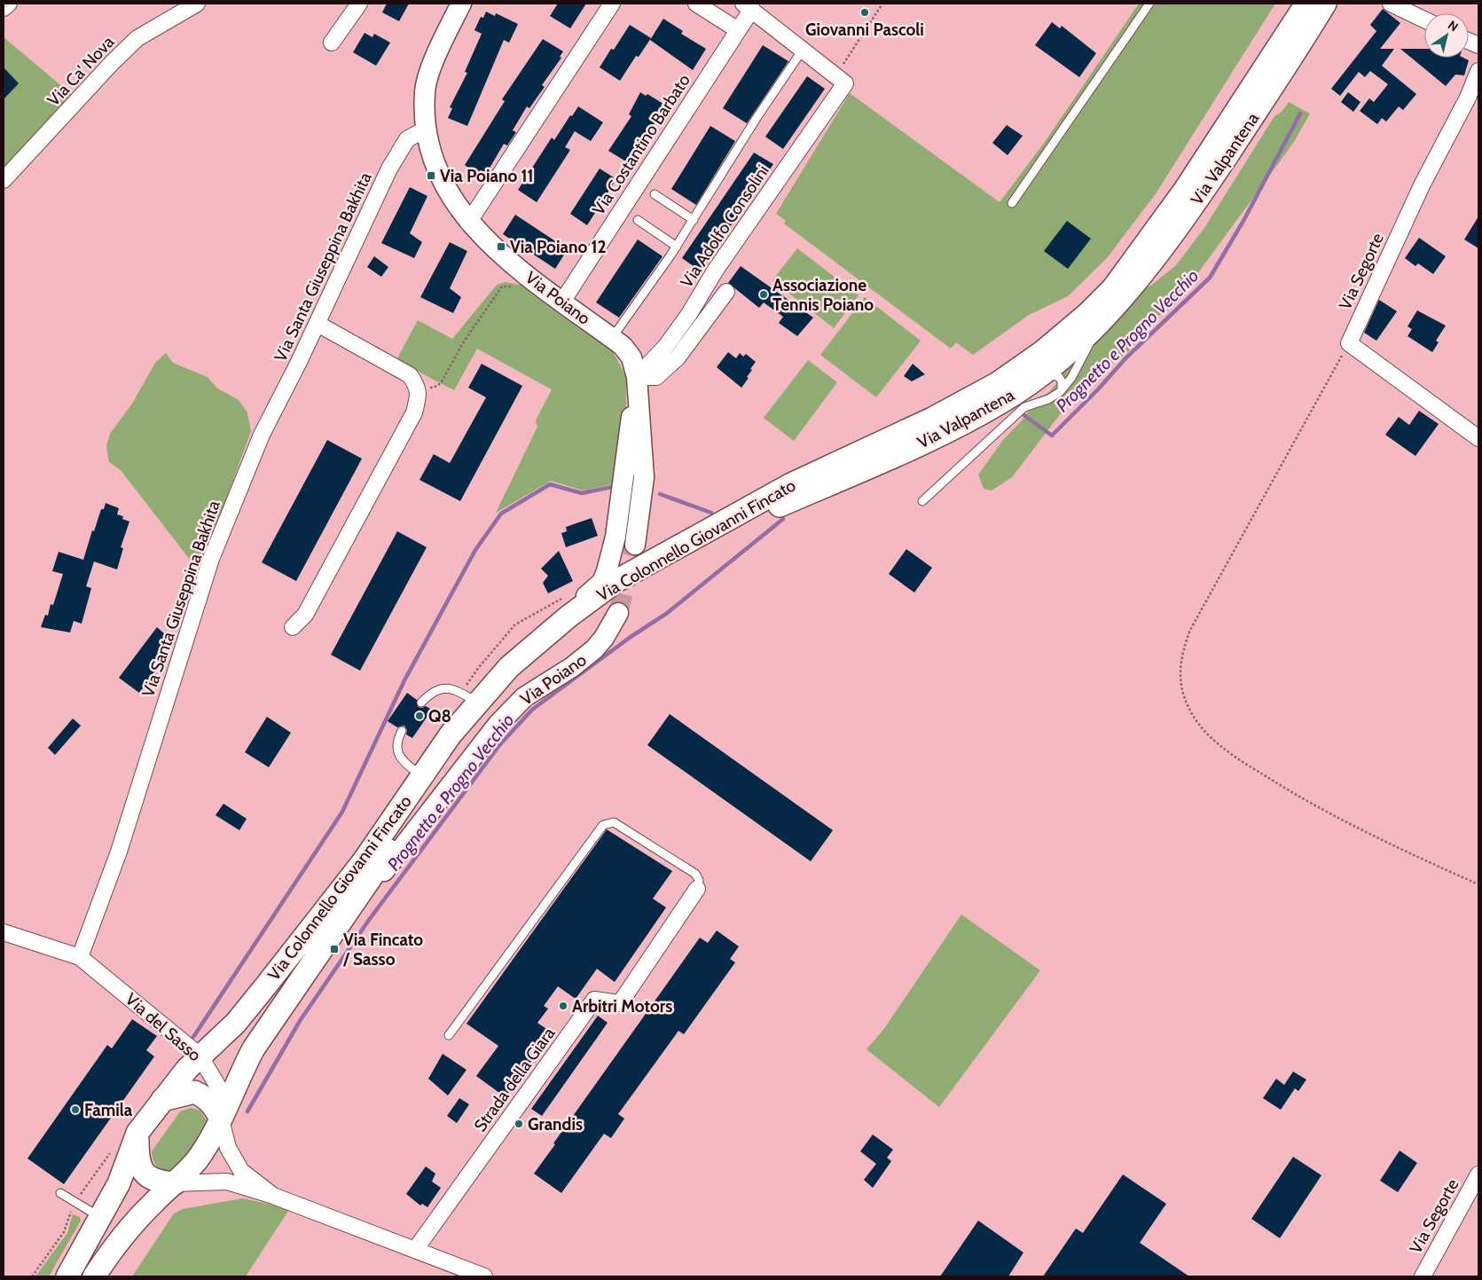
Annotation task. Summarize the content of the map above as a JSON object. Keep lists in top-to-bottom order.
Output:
{
  "streets": {
    "main road": ["Via Valpantena", "Via Colonnello Giovanni Fincato"],
    "street": [
      "Via Ca' Nova",
      "Via Costantino Barbato",
      "Via Adolfo Consolini",
      "Via Santa Giuseppina Bakhita",
      "Via Segorte",
      "Via Poiano",
      "Via del Sasso",
      "Strada della Giara"
    ]
  },
  "crossings": [
    ["Via Costantino Barbato", "Via Poiano"],
    ["Via Valpantena", "Via Colonnello Giovanni Fincato"],
    ["Via Adolfo Consolini", "Via Poiano"],
    ["Via Santa Giuseppina Bakhita", "Via Poiano"],
    ["Via Santa Giuseppina Bakhita", "Via del Sasso"],
    ["Via Poiano", "Via Colonnello Giovanni Fincato"],
    ["Via Colonnello Giovanni Fincato", "Via del Sasso"]
  ],
  "water": ["Prognetto e Progno Vecchio"],
  "places": {
    "other": [
      "Giovanni Pascoli",
      "Associazione Tennis Poiano",
      "Q8",
      "Arbitri Motors",
      "Famila",
      "Grandis"
    ],
    "transit": ["Via Poiano 11", "Via Poiano 12", "Via Fincato / Sasso"]
  },
  "north": "top right"
}
